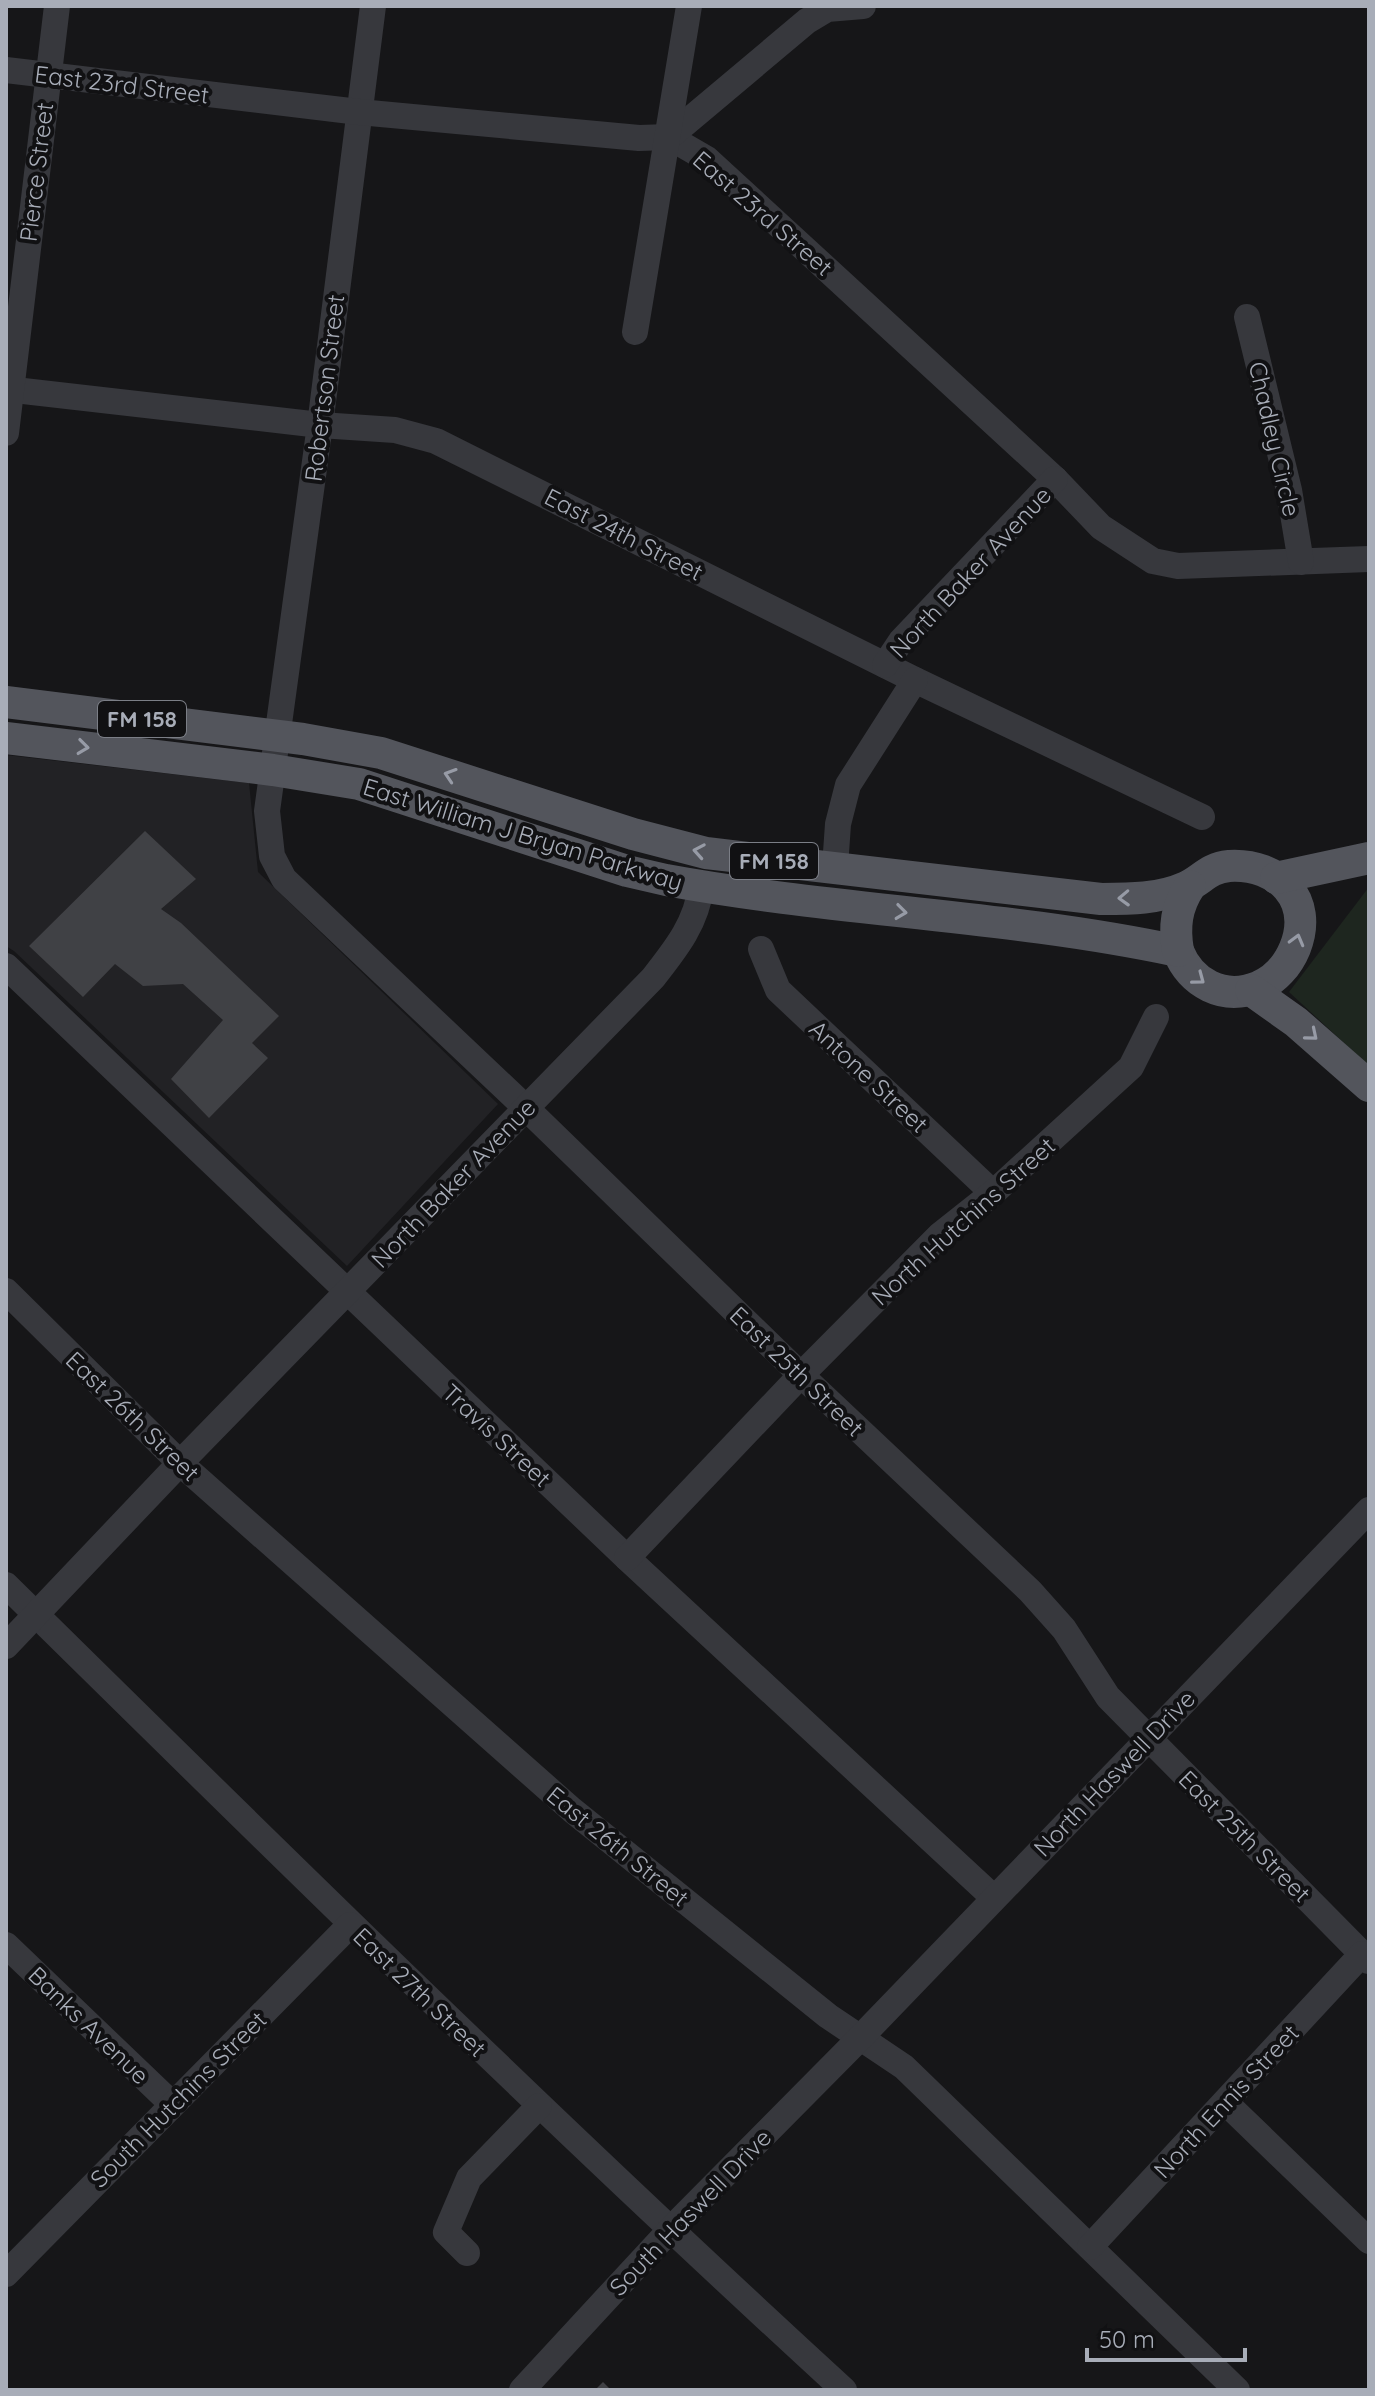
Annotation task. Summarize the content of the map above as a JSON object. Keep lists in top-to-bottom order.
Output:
{
  "streets": {
    "main road": ["FM 158", "East William J Bryan Parkway"],
    "street": [
      "East 23rd Street",
      "Pierce Street",
      "Robertson Street",
      "Chadley Circle",
      "East 24th Street",
      "North Baker Avenue",
      "Antone Street",
      "North Hutchins Street",
      "East 25th Street",
      "East 26th Street",
      "Travis Street",
      "North Haswell Drive",
      "East 27th Street",
      "Banks Avenue",
      "South Hutchins Street",
      "North Ennis Street",
      "South Haswell Drive"
    ]
  },
  "crossings": [
    ["East 23rd Street", "Pierce Street"],
    ["East 23rd Street", "Robertson Street"],
    ["East 23rd Street", "Chadley Circle"],
    ["East 23rd Street", "North Baker Avenue"],
    ["Pierce Street", "East 24th Street"],
    ["Robertson Street", "East 24th Street"],
    ["Robertson Street", "East William J Bryan Parkway"],
    ["Robertson Street", "East 25th Street"],
    ["East 24th Street", "North Baker Avenue"],
    ["North Baker Avenue", "East William J Bryan Parkway"],
    ["North Baker Avenue", "East 25th Street"],
    ["North Baker Avenue", "East 26th Street"],
    ["North Baker Avenue", "Travis Street"],
    ["North Baker Avenue", "East 27th Street"],
    ["East William J Bryan Parkway", "East 25th Street"],
    ["Antone Street", "North Hutchins Street"],
    ["North Hutchins Street", "East 25th Street"],
    ["North Hutchins Street", "Travis Street"],
    ["East 25th Street", "North Haswell Drive"],
    ["East 25th Street", "North Ennis Street"],
    ["East 26th Street", "North Haswell Drive"],
    ["East 26th Street", "North Ennis Street"],
    ["East 26th Street", "South Haswell Drive"],
    ["Travis Street", "North Haswell Drive"],
    ["North Haswell Drive", "South Haswell Drive"],
    ["East 27th Street", "South Hutchins Street"],
    ["East 27th Street", "South Haswell Drive"],
    ["Banks Avenue", "South Hutchins Street"]
  ],
  "scale_bar": "50 m"
}
